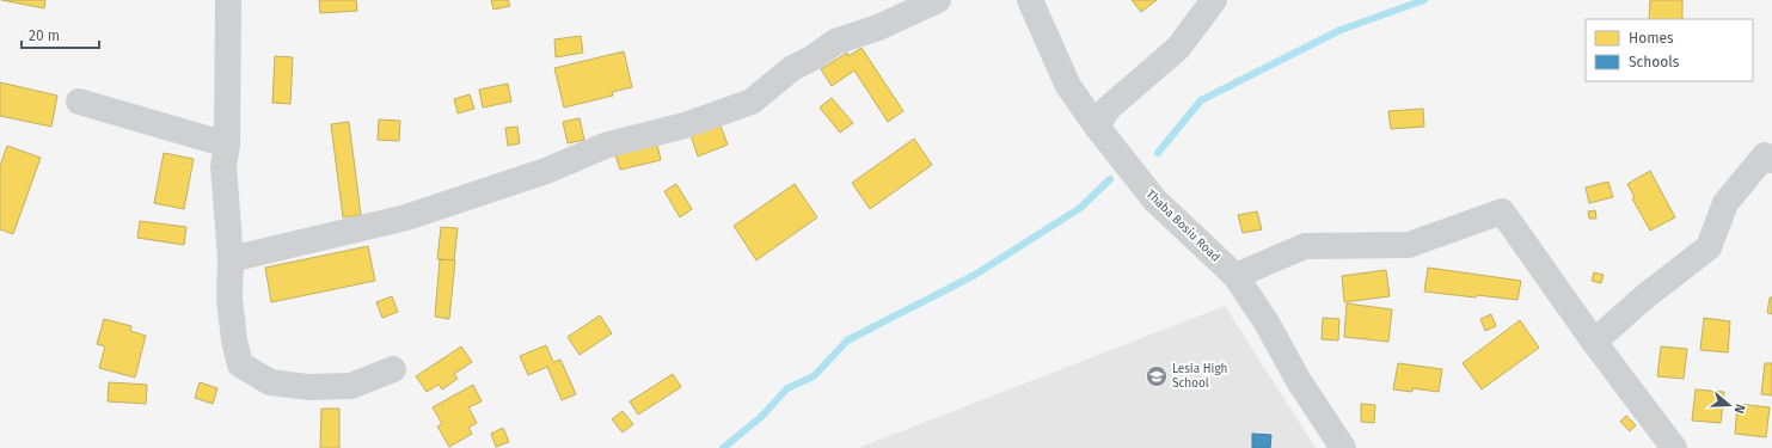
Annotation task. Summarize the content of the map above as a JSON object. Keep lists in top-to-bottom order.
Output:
{
  "streets": {
    "street": ["Thaba Bosiu Road"]
  },
  "places": {
    "school or university": ["Lesia High School"]
  },
  "legend": ["Homes", "Schools"],
  "scale_bar": "20 m",
  "north": "right"
}
